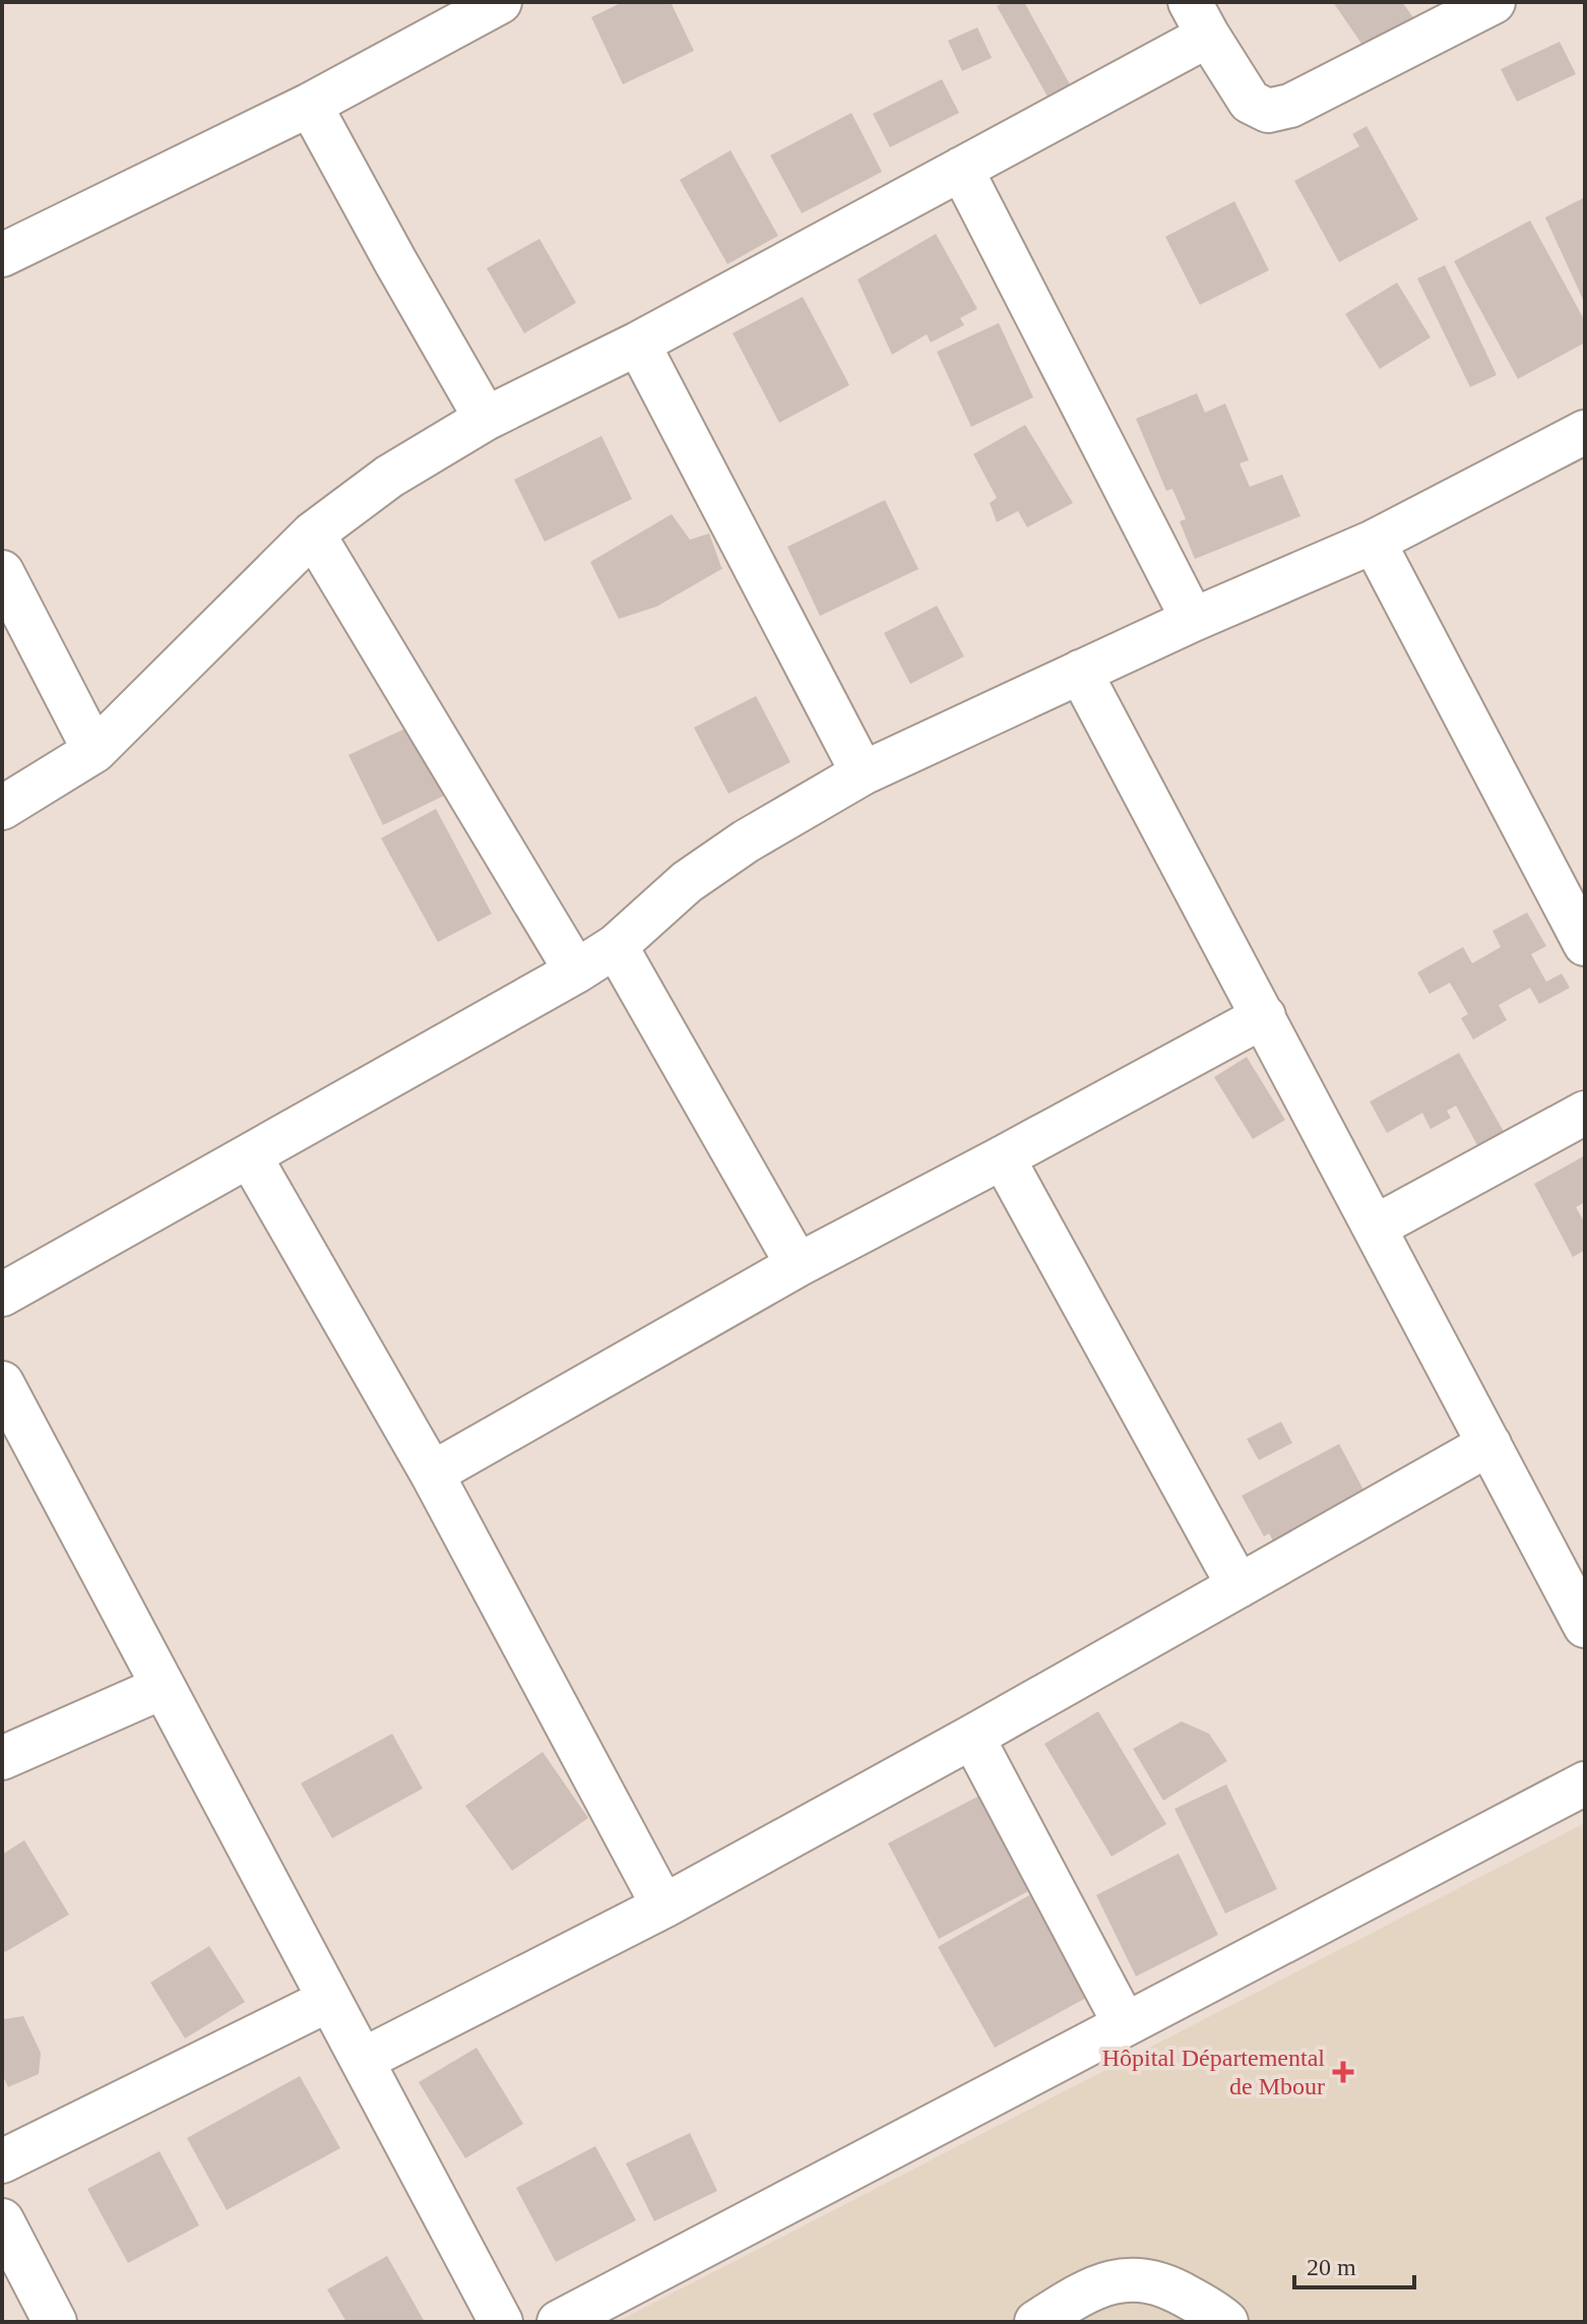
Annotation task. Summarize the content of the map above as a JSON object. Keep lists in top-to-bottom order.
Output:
{
  "places": {
    "health": ["Hôpital Départemental de Mbour"]
  },
  "scale_bar": "20 m"
}
